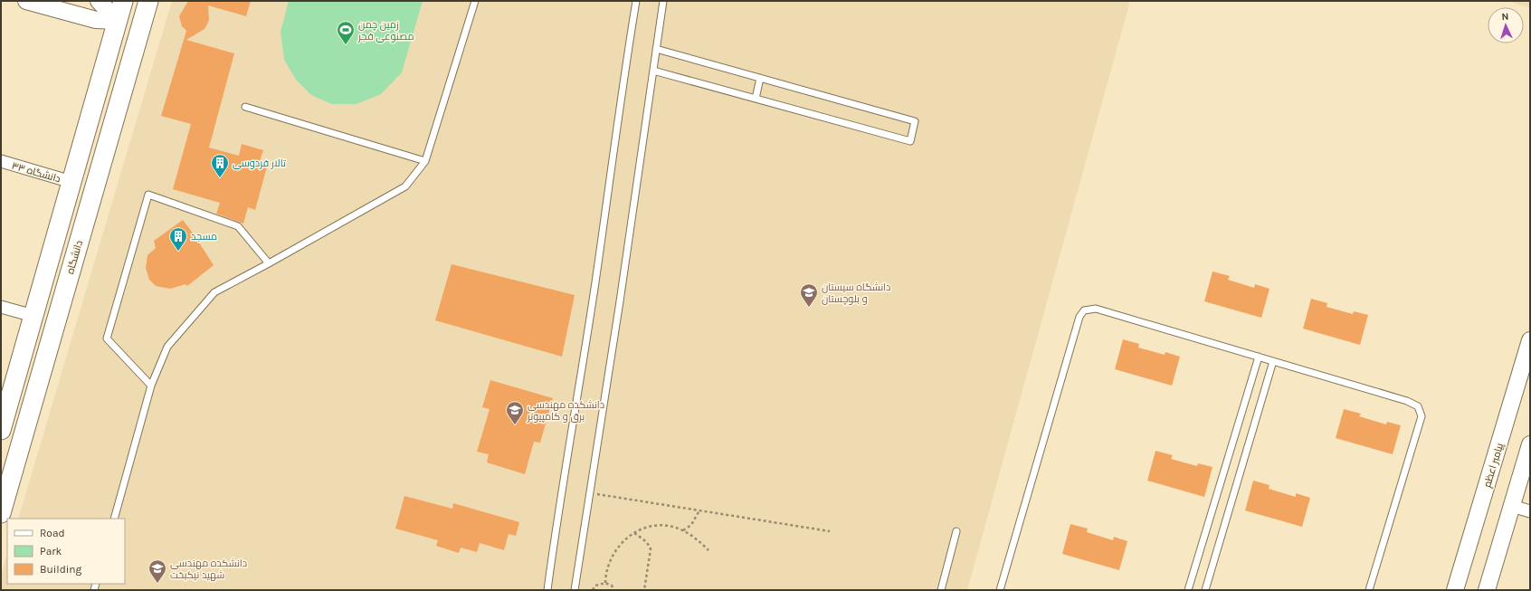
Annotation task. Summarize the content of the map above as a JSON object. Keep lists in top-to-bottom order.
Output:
{
  "streets": {
    "main road": ["دانشگاه", "پیامبر اعظم"],
    "street": ["دانشگاه ۳۳"]
  },
  "places": {
    "sports": ["زمین چمن مصنوعی فجر"],
    "building": ["تالار فردوسی", "مسجد"],
    "school or university": ["دانشگاه سیستان و بلوچستان", "دانشکده مهندسی برق و کامپیوتر", "دانشکده مهندسی شهید نیکبخت"]
  },
  "legend": ["Road", "Park", "Building"],
  "north": "top"
}
